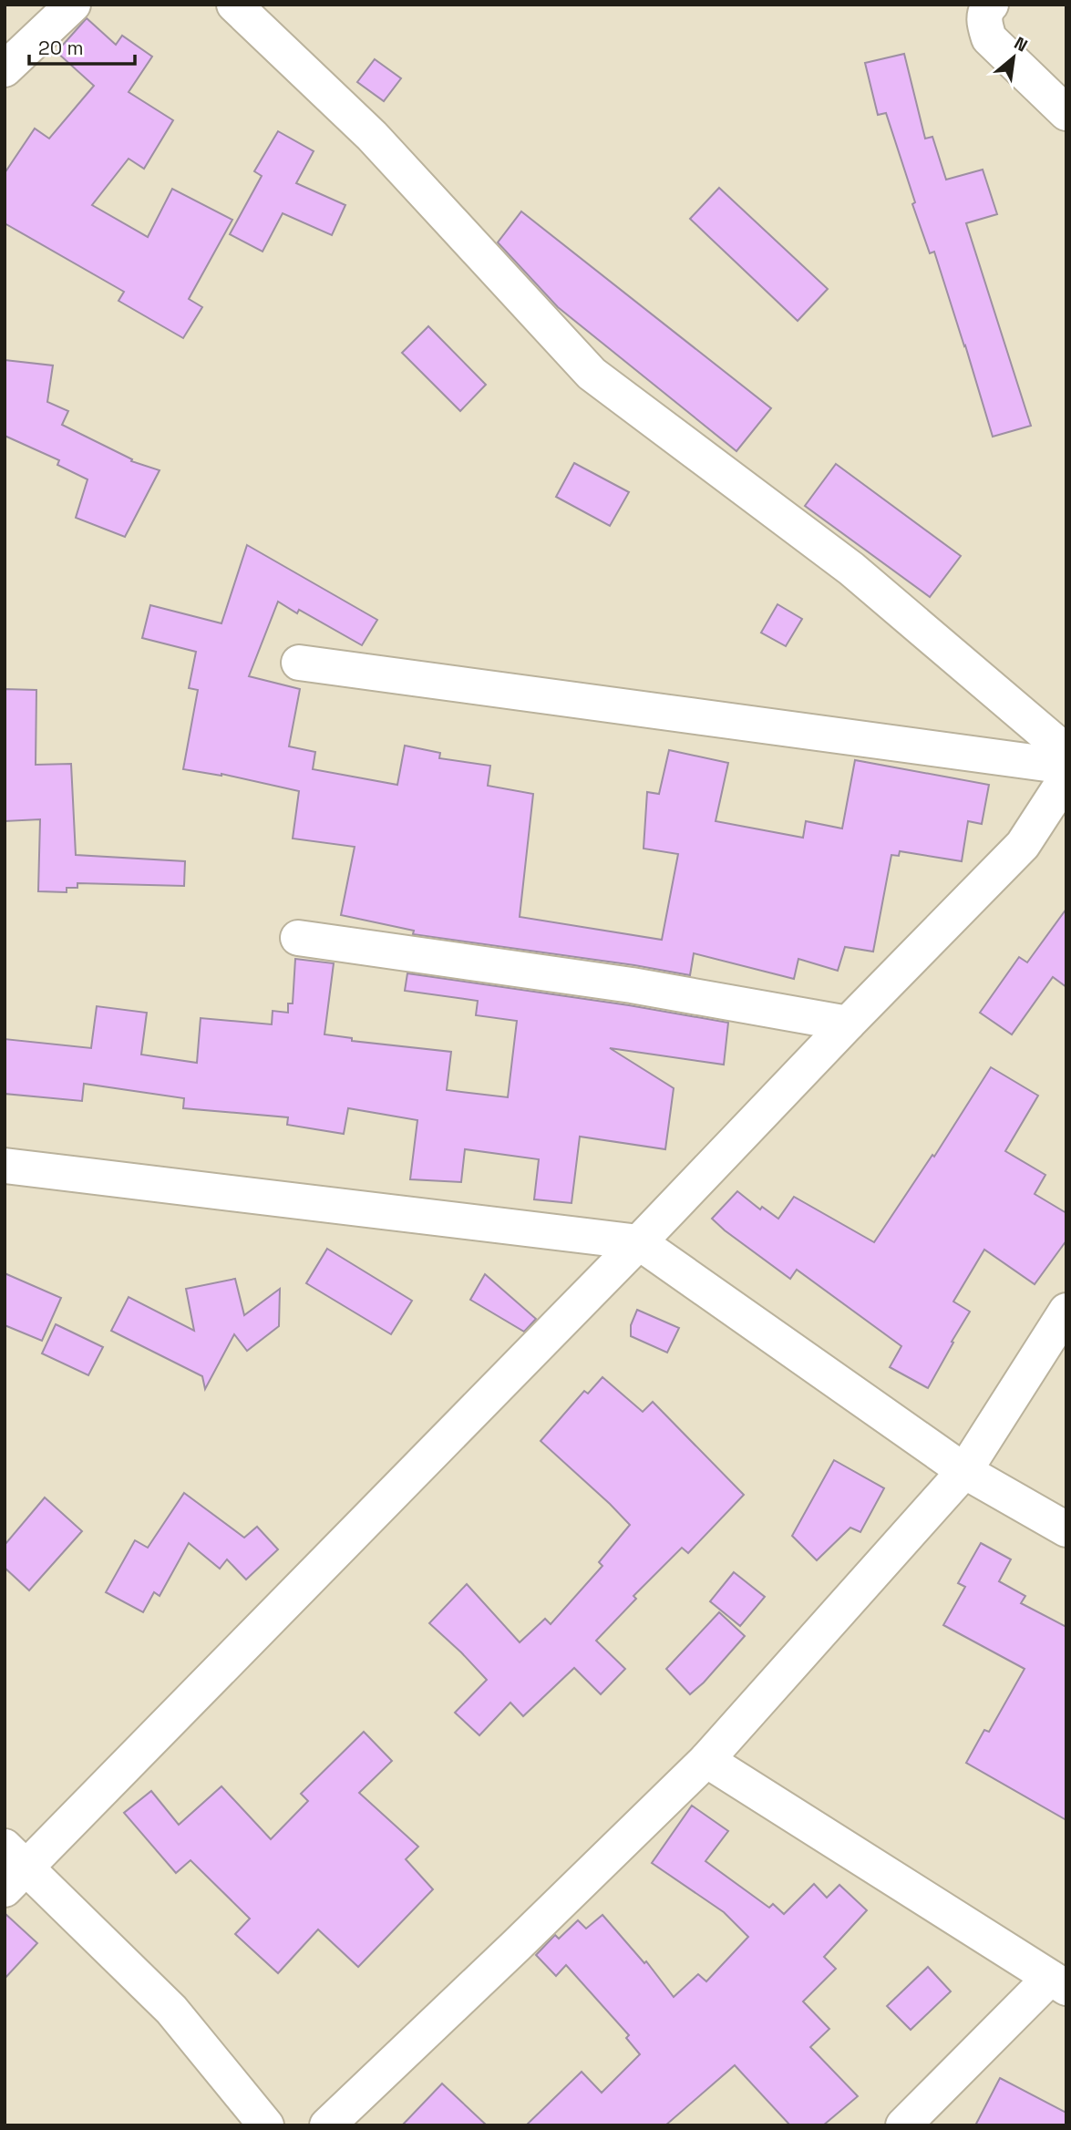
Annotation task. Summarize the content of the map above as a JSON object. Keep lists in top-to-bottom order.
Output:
{
  "scale_bar": "20 m",
  "north": "top right"
}
